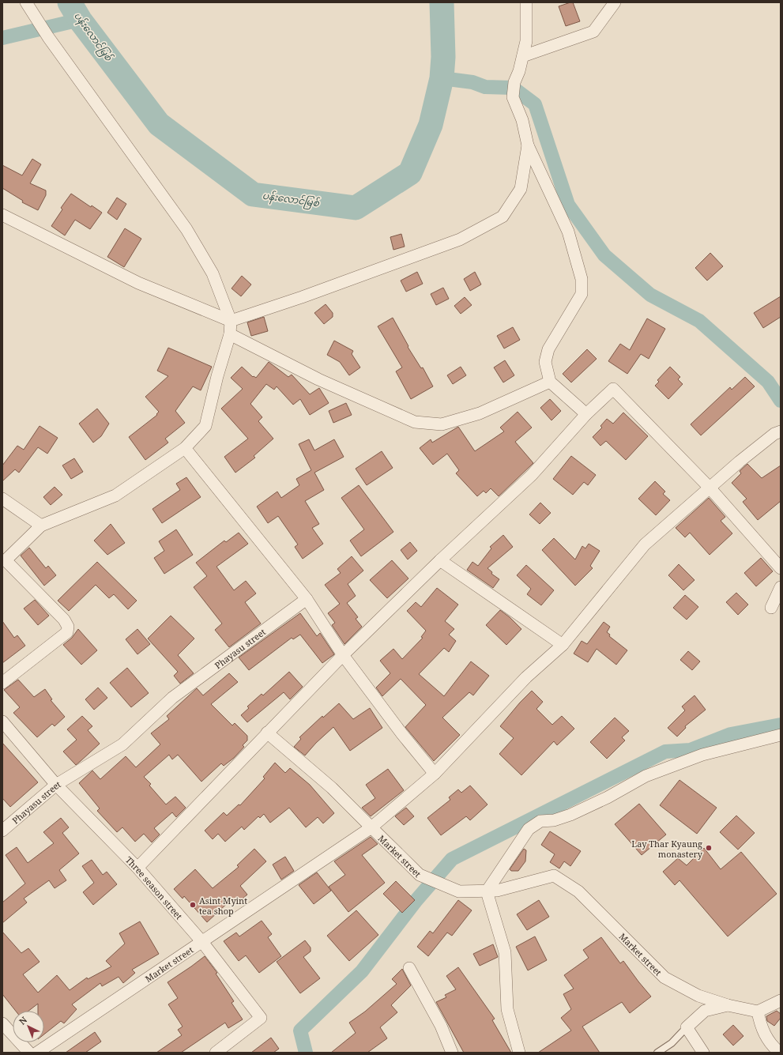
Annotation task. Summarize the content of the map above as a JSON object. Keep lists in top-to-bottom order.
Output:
{
  "streets": {
    "street": ["Phayasu street", "Market street", "Three season street"]
  },
  "crossings": [
    ["Phayasu street", "Three season street"],
    ["Market street", "Three season street"]
  ],
  "water": ["ပန်းလောင်မြစ်"],
  "places": ["Lay Thar Kyaung monastery", "Asint Myint tea shop"],
  "north": "top left"
}
